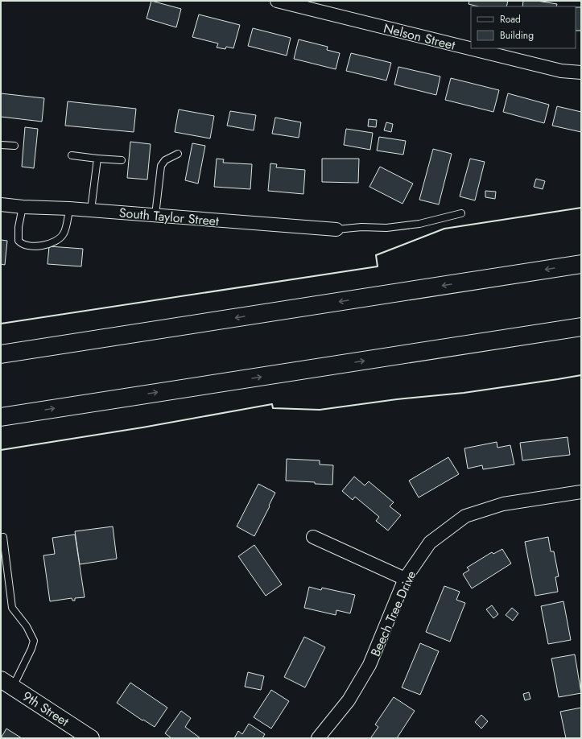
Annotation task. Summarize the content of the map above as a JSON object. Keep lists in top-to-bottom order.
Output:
{
  "streets": {
    "street": [
      "Nelson Street",
      "South Taylor Street",
      "Beech Tree Drive",
      "9th Street"
    ]
  },
  "legend": ["Road", "Building"]
}
